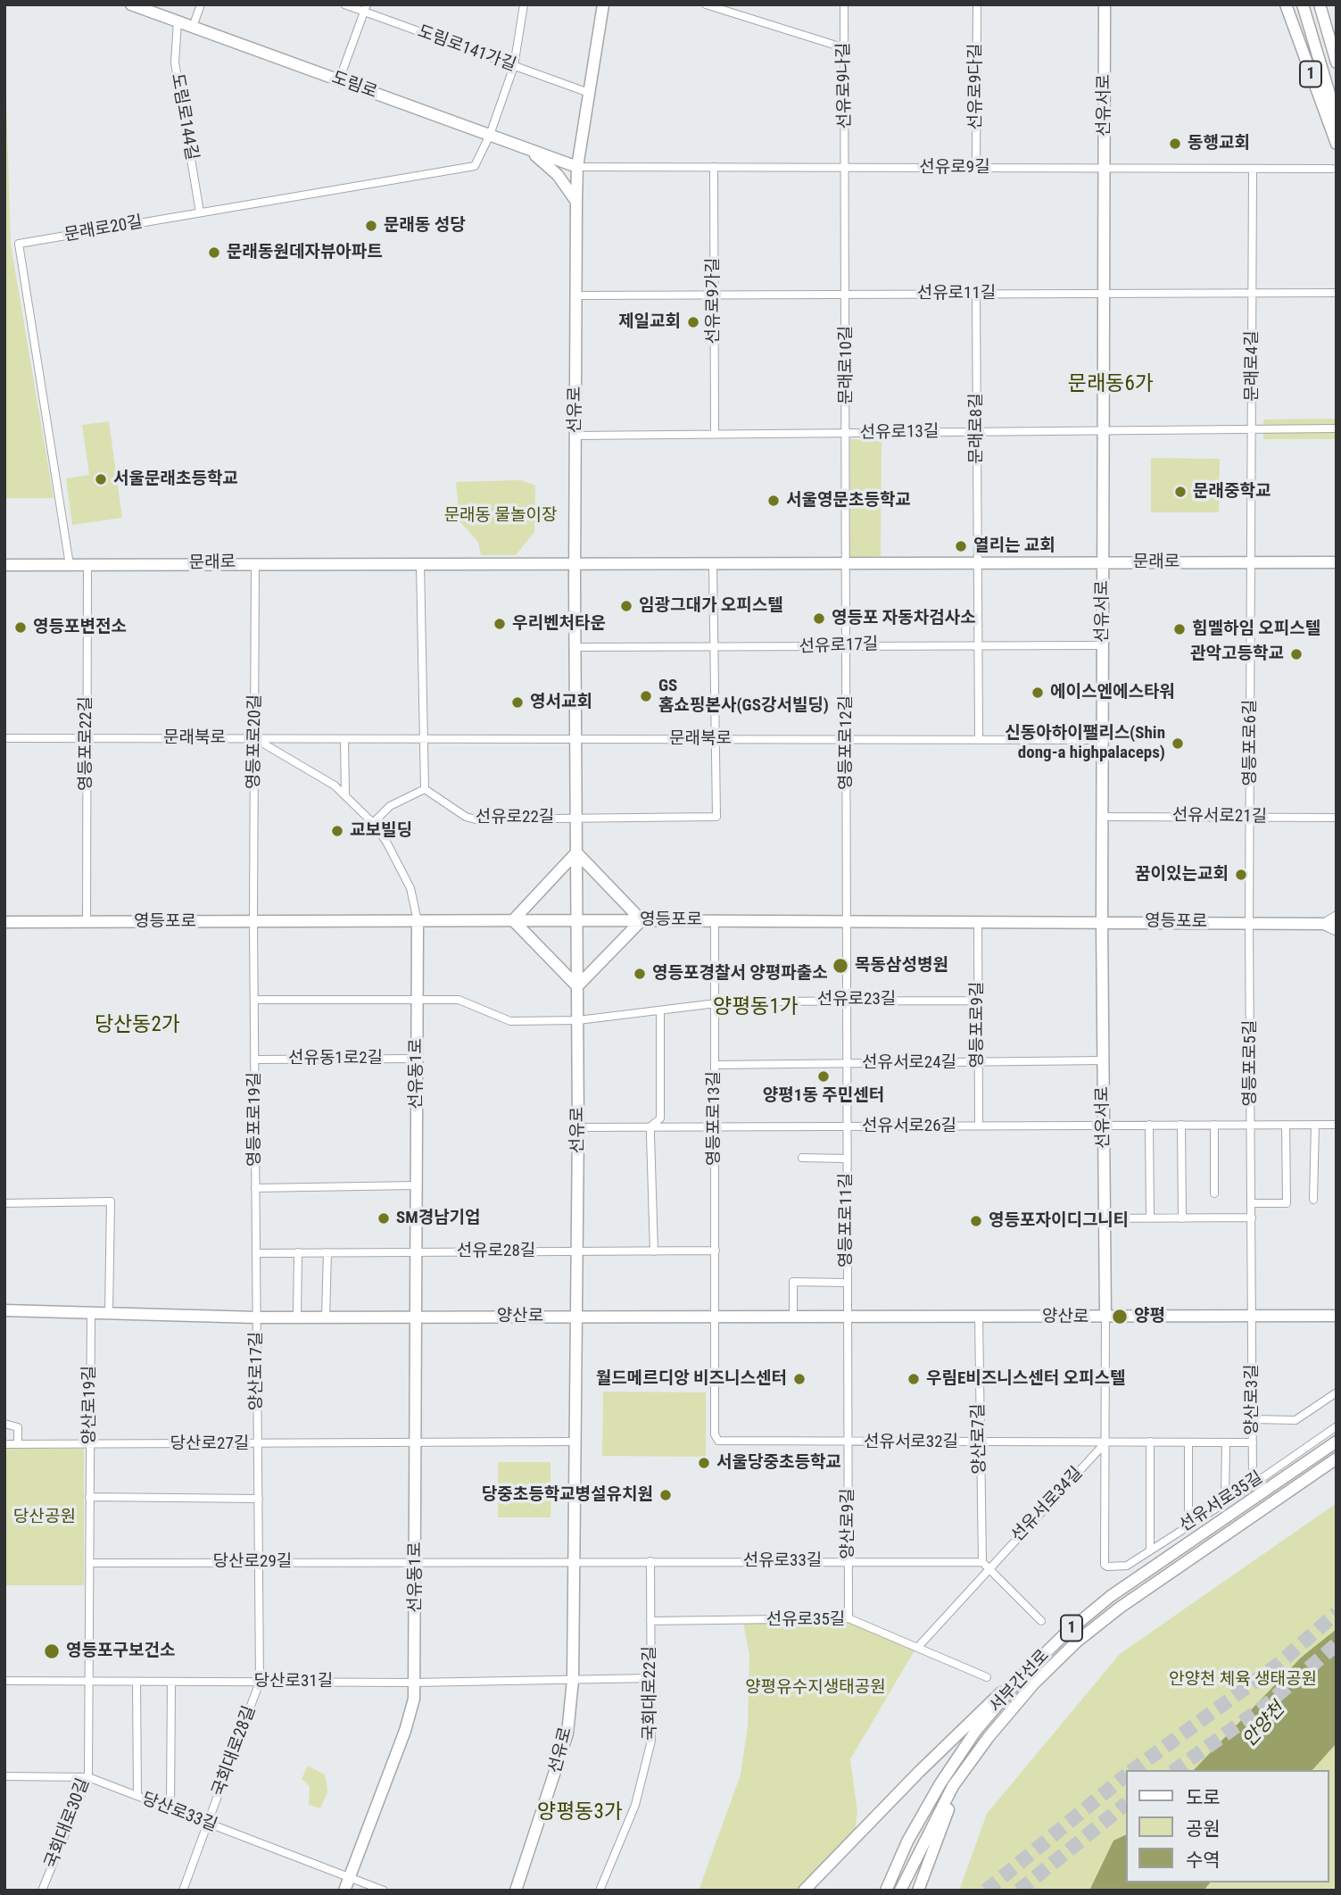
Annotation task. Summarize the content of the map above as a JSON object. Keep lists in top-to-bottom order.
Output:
{
  "streets": {
    "main road": [
      "1",
      "도림로",
      "선유서로",
      "선유로",
      "문래로",
      "영등포로",
      "선유동1로",
      "양산로",
      "서부간선로"
    ],
    "street": [
      "도림로141가길",
      "선유로9나길",
      "선유로9다길",
      "도림로144길",
      "선유로9길",
      "문래로20길",
      "선유로11길",
      "선유로9가길",
      "문래로10길",
      "문래로4길",
      "문래로8길",
      "선유로13길",
      "선유로17길",
      "문래북로",
      "영등포로20길",
      "영등포로12길",
      "영등포로6길",
      "영등포로22길",
      "선유서로21길",
      "선유로22길",
      "선유로23길",
      "영등포로9길",
      "선유동1로2길",
      "선유서로24길",
      "영등포로5길",
      "영등포로13길",
      "영등포로19길",
      "선유서로26길",
      "영등포로11길",
      "선유로28길",
      "양산로17길",
      "양산로3길",
      "양산로19길",
      "양산로7길",
      "선유서로32길",
      "당산로27길",
      "선유서로35길",
      "선유서로34길",
      "양산로9길",
      "선유로33길",
      "당산로29길",
      "선유로35길",
      "당산로31길",
      "국회대로22길",
      "국회대로28길",
      "당산로33길",
      "국회대로30길"
    ]
  },
  "crossings": [
    ["도림로141가길", "선유로"],
    ["도림로", "도림로144길"],
    ["도림로", "선유로9길"],
    ["도림로", "문래로20길"],
    ["도림로", "선유로"],
    ["선유로9나길", "선유로9길"],
    ["선유로9나길", "문래로10길"],
    ["선유로9다길", "선유로9길"],
    ["선유서로", "선유로9길"],
    ["선유서로", "선유로11길"],
    ["선유서로", "선유로13길"],
    ["선유서로", "문래로"],
    ["선유서로", "선유로17길"],
    ["선유서로", "문래북로"],
    ["선유서로", "선유서로21길"],
    ["선유서로", "영등포로"],
    ["선유서로", "선유서로24길"],
    ["선유서로", "선유서로26길"],
    ["선유서로", "양산로"],
    ["선유서로", "선유서로32길"],
    ["선유서로", "선유서로35길"],
    ["선유서로", "선유서로34길"],
    ["도림로144길", "문래로20길"],
    ["선유로9길", "선유로9가길"],
    ["선유로9길", "문래로10길"],
    ["선유로9길", "문래로4길"],
    ["선유로9길", "선유로"],
    ["문래로20길", "문래로"],
    ["선유로11길", "선유로9가길"],
    ["선유로11길", "문래로10길"],
    ["선유로11길", "문래로4길"],
    ["선유로11길", "선유로"],
    ["선유로11길", "문래로8길"],
    ["선유로9가길", "선유로13길"],
    ["문래로10길", "선유로13길"],
    ["문래로10길", "문래로"],
    ["문래로10길", "영등포로12길"],
    ["문래로4길", "선유로13길"],
    ["문래로4길", "문래로"],
    ["문래로4길", "영등포로6길"],
    ["선유로", "선유로13길"],
    ["선유로", "문래로"],
    ["선유로", "선유로17길"],
    ["선유로", "문래북로"],
    ["선유로", "선유로22길"],
    ["선유로", "영등포로"],
    ["선유로", "선유로23길"],
    ["선유로", "선유서로26길"],
    ["선유로", "선유로28길"],
    ["선유로", "양산로"],
    ["선유로", "선유로33길"],
    ["문래로8길", "선유로13길"],
    ["문래로8길", "문래로"],
    ["문래로", "영등포로20길"],
    ["문래로", "영등포로12길"],
    ["문래로", "영등포로6길"],
    ["문래로", "영등포로22길"],
    ["선유로17길", "영등포로12길"],
    ["문래북로", "영등포로20길"],
    ["문래북로", "영등포로12길"],
    ["문래북로", "영등포로22길"],
    ["영등포로20길", "영등포로"],
    ["영등포로20길", "영등포로19길"],
    ["영등포로12길", "영등포로"],
    ["영등포로12길", "영등포로11길"],
    ["영등포로6길", "선유서로21길"],
    ["영등포로6길", "영등포로"],
    ["영등포로6길", "영등포로5길"],
    ["영등포로22길", "영등포로"],
    ["영등포로", "영등포로9길"],
    ["영등포로", "영등포로5길"],
    ["영등포로", "선유동1로"],
    ["영등포로", "영등포로13길"],
    ["영등포로", "영등포로19길"],
    ["영등포로", "영등포로11길"],
    ["선유로23길", "영등포로9길"],
    ["선유로23길", "선유동1로"],
    ["선유로23길", "영등포로13길"],
    ["선유로23길", "영등포로11길"],
    ["영등포로9길", "선유서로24길"],
    ["영등포로9길", "선유서로26길"],
    ["선유동1로2길", "선유동1로"],
    ["선유동1로2길", "영등포로19길"],
    ["선유서로24길", "영등포로13길"],
    ["선유서로24길", "영등포로11길"],
    ["영등포로5길", "선유서로26길"],
    ["영등포로5길", "양산로"],
    ["영등포로5길", "양산로3길"],
    ["선유동1로", "선유로28길"],
    ["선유동1로", "양산로"],
    ["선유동1로", "당산로27길"],
    ["선유동1로", "당산로29길"],
    ["선유동1로", "당산로31길"],
    ["선유동1로", "당산로33길"],
    ["영등포로13길", "선유서로26길"],
    ["영등포로13길", "선유로28길"],
    ["영등포로13길", "양산로"],
    ["영등포로13길", "선유서로32길"],
    ["영등포로19길", "양산로"],
    ["영등포로19길", "양산로17길"],
    ["선유서로26길", "영등포로11길"],
    ["영등포로11길", "양산로"],
    ["영등포로11길", "양산로9길"],
    ["양산로", "양산로17길"],
    ["양산로", "양산로3길"],
    ["양산로", "양산로19길"],
    ["양산로", "양산로7길"],
    ["양산로", "선유서로32길"],
    ["양산로", "양산로9길"],
    ["양산로17길", "당산로27길"],
    ["양산로17길", "당산로29길"],
    ["양산로17길", "당산로31길"],
    ["양산로17길", "국회대로28길"],
    ["양산로3길", "선유서로32길"],
    ["양산로3길", "선유서로35길"],
    ["양산로19길", "당산로27길"],
    ["양산로19길", "당산로29길"],
    ["양산로19길", "당산로31길"],
    ["양산로19길", "국회대로30길"],
    ["양산로7길", "선유서로32길"],
    ["양산로7길", "선유로33길"],
    ["선유서로32길", "선유서로34길"],
    ["선유서로32길", "양산로9길"],
    ["선유서로34길", "선유로35길"],
    ["양산로9길", "선유로33길"],
    ["양산로9길", "선유로35길"],
    ["선유로33길", "국회대로22길"],
    ["선유로35길", "국회대로22길"],
    ["당산로31길", "국회대로28길"],
    ["당산로31길", "국회대로30길"],
    ["국회대로28길", "당산로33길"],
    ["당산로33길", "국회대로30길"]
  ],
  "districts": [
    "문래동6가",
    "양평동1가",
    "당산동2가",
    "양평동3가"
  ],
  "water": ["안양천"],
  "parks": [
    "문래동 물놀이장",
    "당산공원",
    "안양천 체육 생태공원",
    "양평유수지생태공원"
  ],
  "places": [
    "동행교회",
    "문래동 성당",
    "문래동원데자뷰아파트",
    "제일교회",
    "서울문래초등학교",
    "문래중학교",
    "서울영문초등학교",
    "열리는 교회",
    "임광그대가 오피스텔",
    "영등포 자동차검사소",
    "우리벤처타운",
    "영등포변전소",
    "힘멜하임 오피스텔",
    "관악고등학교",
    "에이스엔에스타워",
    "GS 홈쇼핑본사(GS강서빌딩)",
    "영서교회",
    "신동아하이팰리스(Shin dong-a highpalaceps)",
    "교보빌딩",
    "꿈이있는교회",
    "목동삼성병원",
    "영등포경찰서 양평파출소",
    "양평1동 주민센터",
    "SM경남기업",
    "영등포자이디그니티",
    "양평",
    "월드메르디앙 비즈니스센터",
    "우림E비즈니스센터 오피스텔",
    "서울당중초등학교",
    "당중초등학교병설유치원",
    "영등포구보건소"
  ],
  "legend": ["도로", "공원", "수역"]
}
